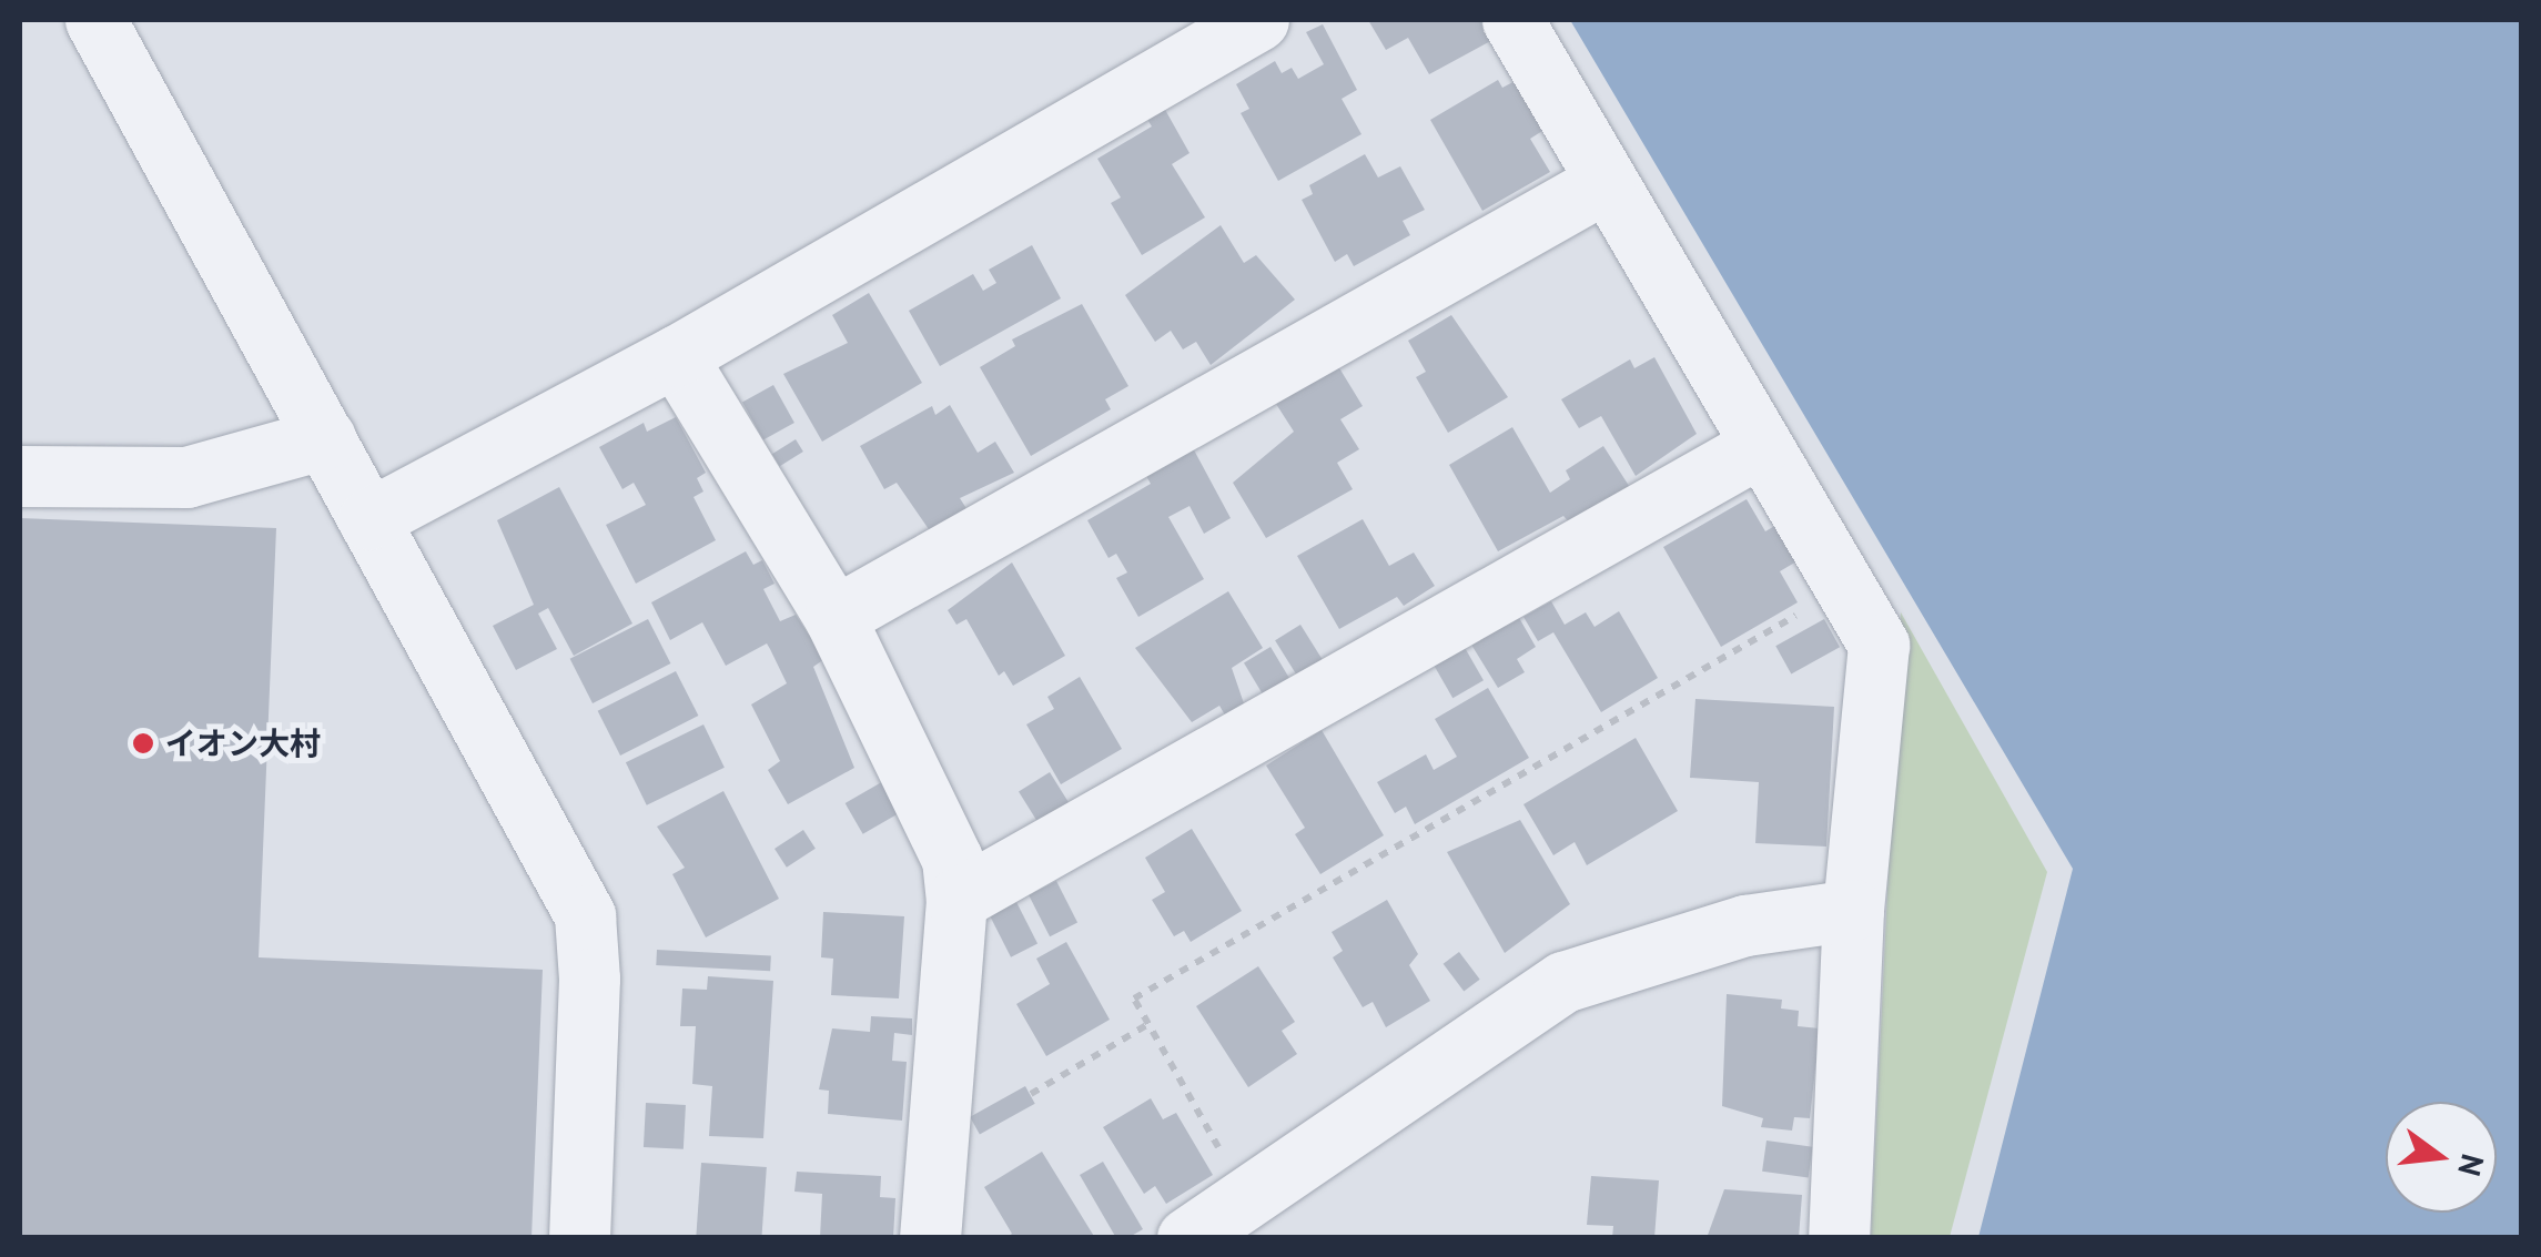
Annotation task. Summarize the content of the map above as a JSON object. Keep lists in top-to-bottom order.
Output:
{
  "places": ["イオン大村"],
  "north": "right"
}
